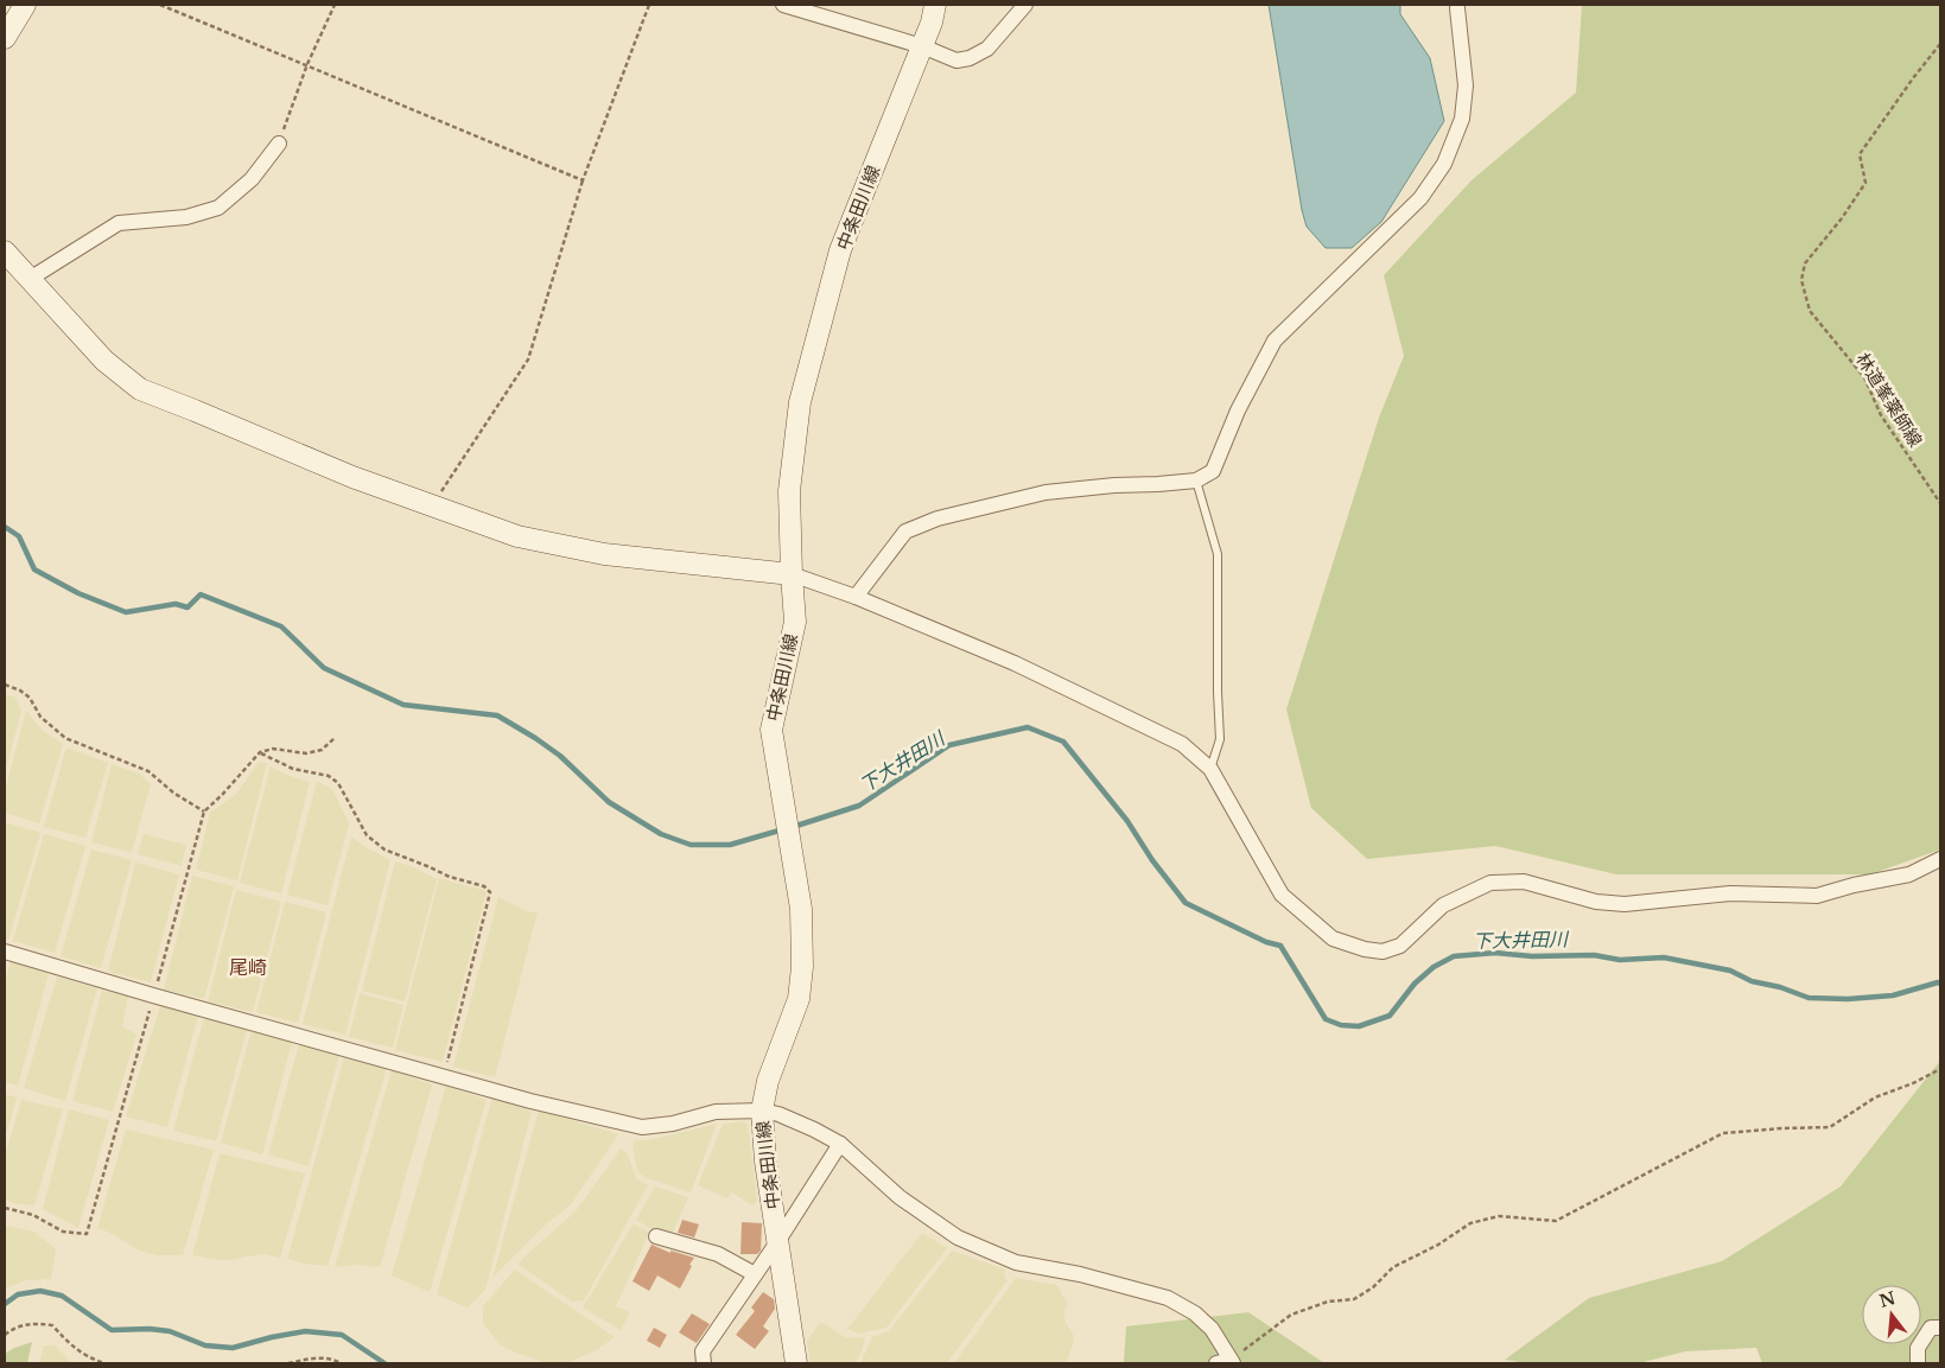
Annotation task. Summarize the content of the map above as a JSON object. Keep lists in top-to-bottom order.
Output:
{
  "streets": {
    "main road": ["中条田川線"],
    "path": ["林道峯薬師線"]
  },
  "districts": ["尾崎"],
  "water": ["下大井田川"],
  "north": "top"
}
